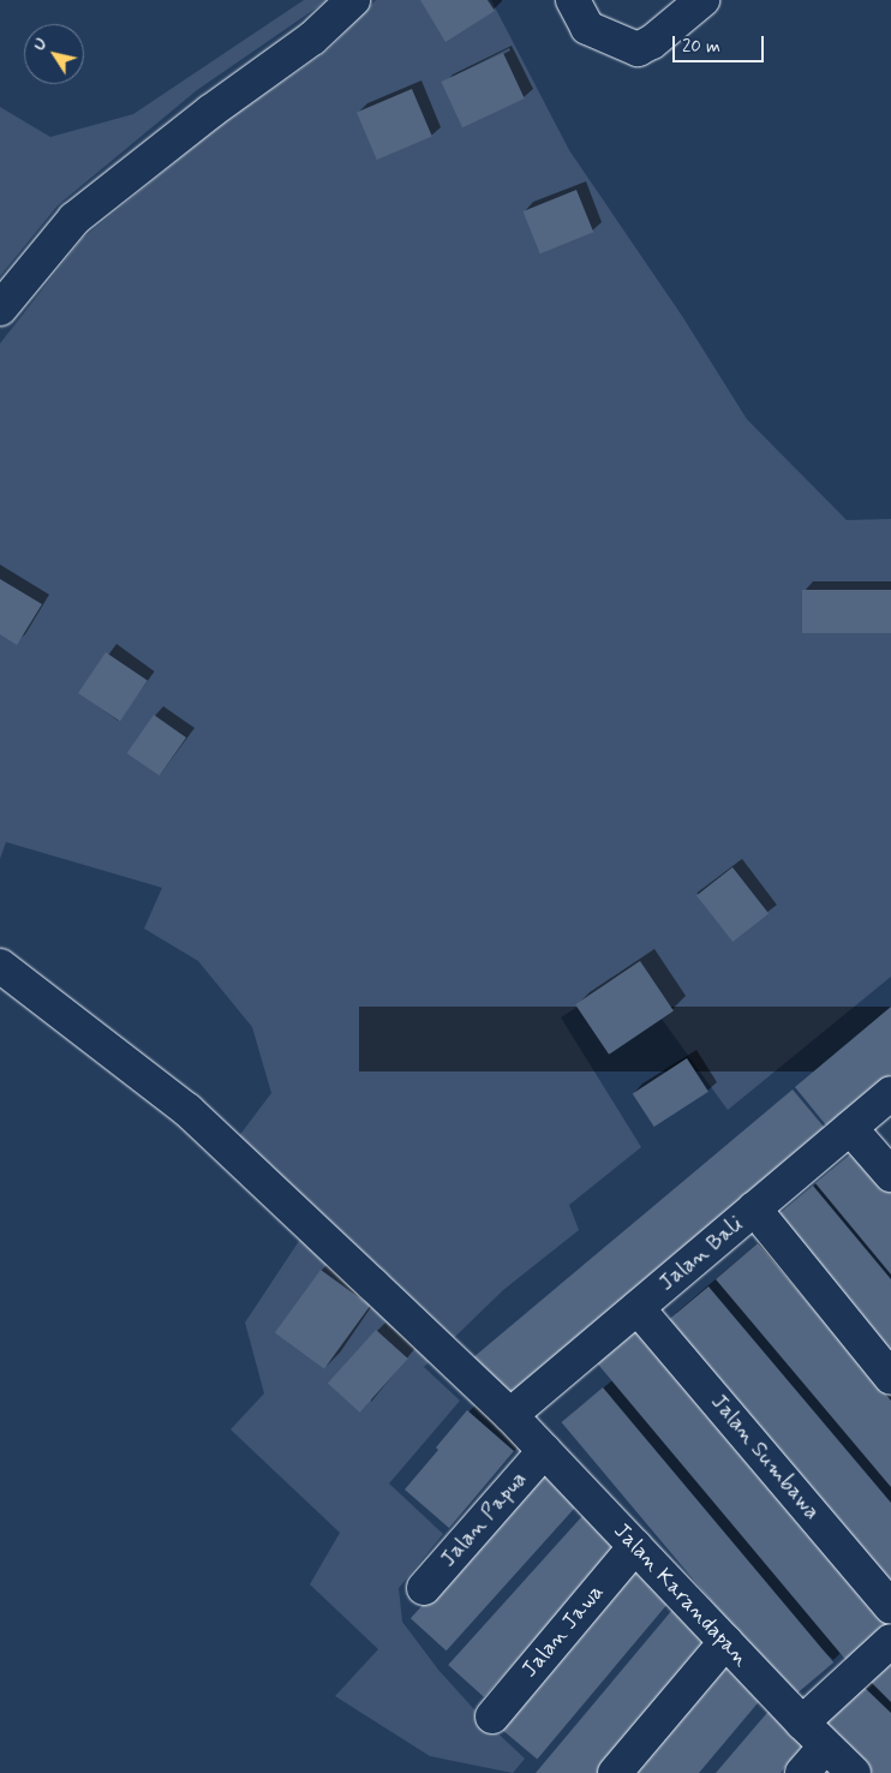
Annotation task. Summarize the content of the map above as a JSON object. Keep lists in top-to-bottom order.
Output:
{
  "streets": {
    "street": [
      "Jalan Bali",
      "Jalan Sumbawa",
      "Jalan Papua",
      "Jalan Karandapan",
      "Jalan Jawa"
    ]
  },
  "crossings": [
    ["Jalan Bali", "Jalan Sumbawa"],
    ["Jalan Bali", "Jalan Karandapan"],
    ["Jalan Papua", "Jalan Karandapan"],
    ["Jalan Karandapan", "Jalan Jawa"]
  ],
  "scale_bar": "20 m",
  "north": "top left"
}
